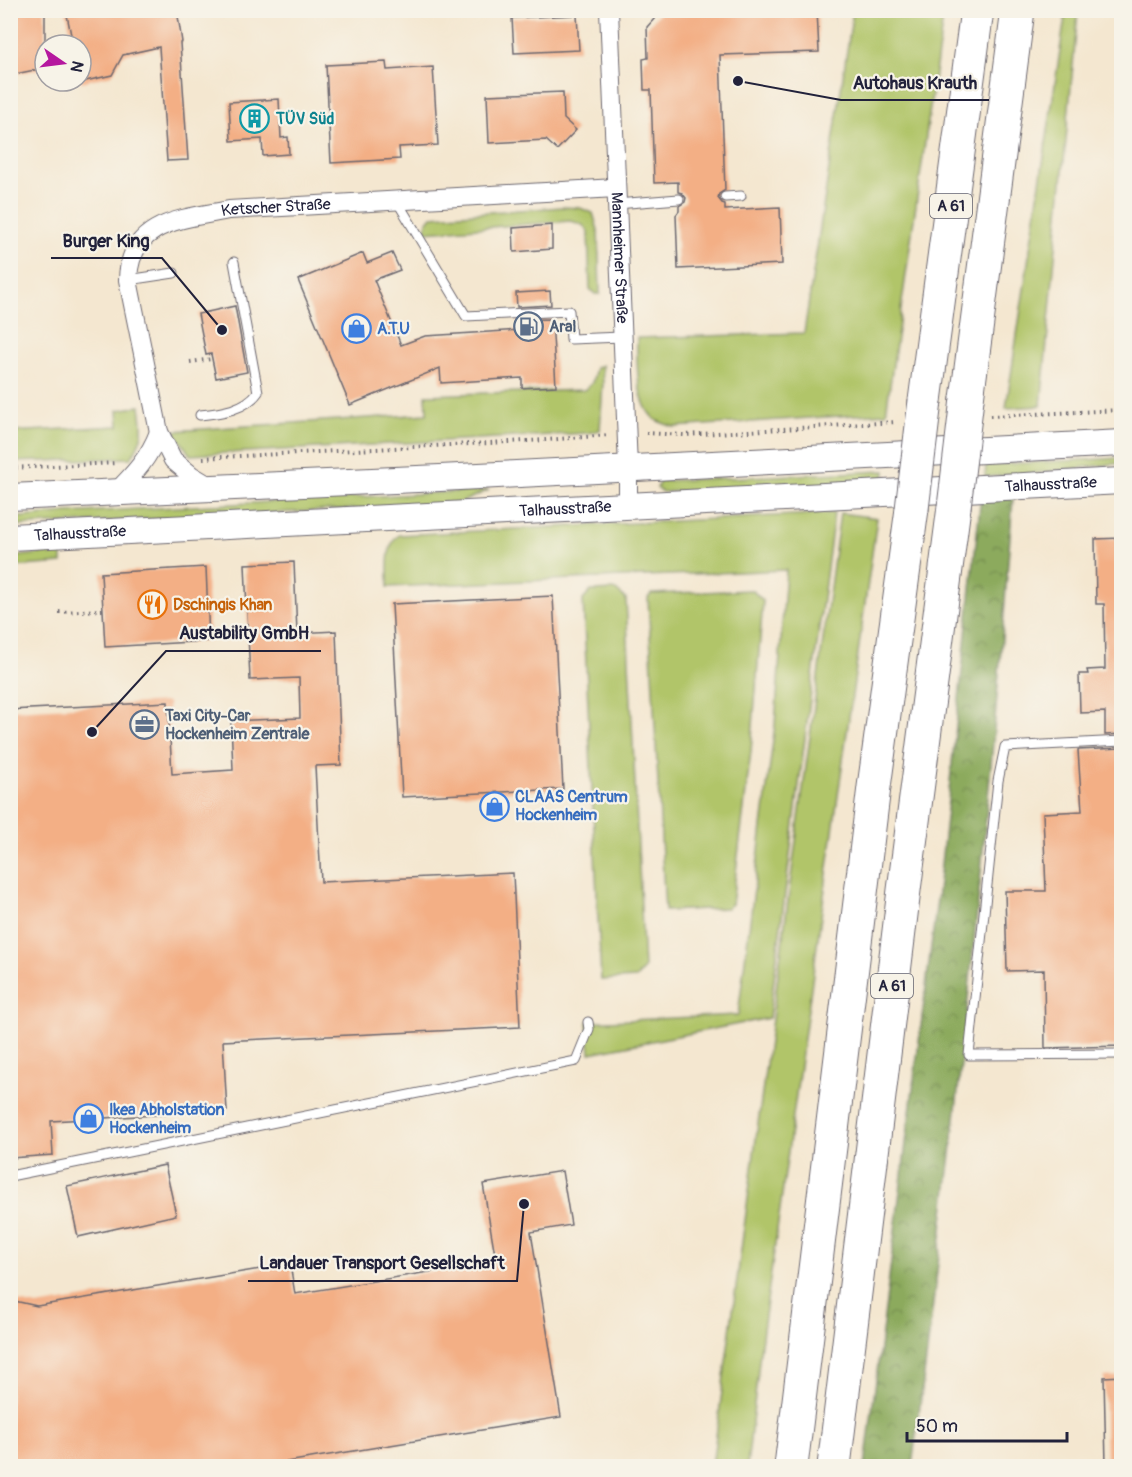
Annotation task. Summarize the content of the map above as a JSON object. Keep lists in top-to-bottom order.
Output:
{
  "streets": {
    "highway": ["A 61"],
    "main road": ["Talhausstraße"],
    "street": ["Ketscher Straße", "Mannheimer Straße"]
  },
  "crossings": [
    ["Ketscher Straße", "Mannheimer Straße"],
    ["Mannheimer Straße", "Talhausstraße"]
  ],
  "places": {
    "other": [
      "Autohaus Krauth",
      "Burger King",
      "Austability GmbH",
      "Landauer Transport Gesellschaft"
    ],
    "building": ["TÜV Süd"],
    "fuel station": ["Aral"],
    "shop": ["A.T.U", "CLAAS Centrum Hockenheim", "Ikea Abholstation Hockenheim"],
    "restaurant": ["Dschingis Khan"],
    "office": ["Taxi City-Car Hockenheim Zentrale"]
  },
  "scale_bar": "50 m",
  "north": "right"
}
